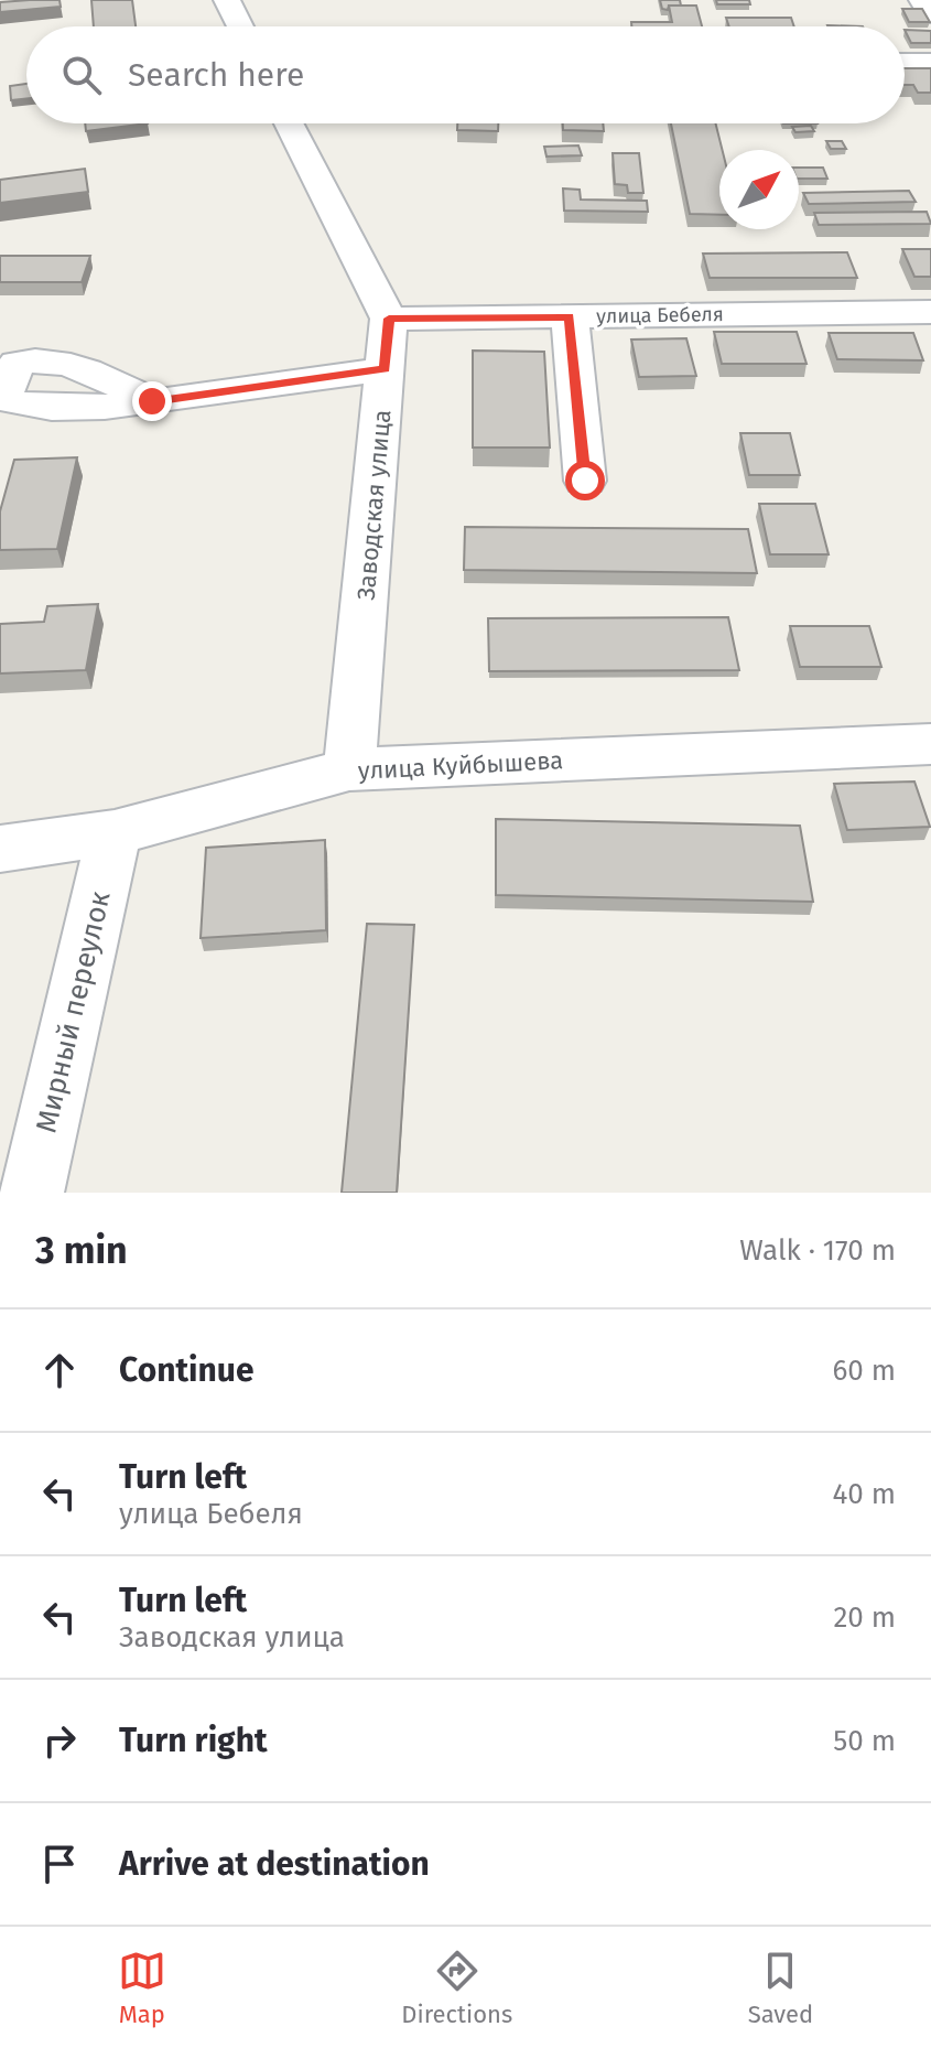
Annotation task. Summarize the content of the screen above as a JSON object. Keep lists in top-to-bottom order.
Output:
{
  "streets": {
    "street": [
      "улица Бебеля",
      "Заводская улица",
      "улица Куйбышева",
      "Мирный переулок"
    ]
  },
  "crossings": [
    ["улица Бебеля", "Заводская улица"],
    ["Заводская улица", "улица Куйбышева"],
    ["улица Куйбышева", "Мирный переулок"]
  ],
  "north": "top right",
  "page": {
    "search": "Search here",
    "heading": ["3 min", "Walk · 170 m"],
    "list": [
      ["Continue", "60 m"],
      ["Turn left", "улица Бебеля", "40 m"],
      ["Turn left", "Заводская улица", "20 m"],
      ["Turn right", "50 m"],
      "Arrive at destination"
    ],
    "nav": ["Map", "Directions", "Saved"]
  }
}
